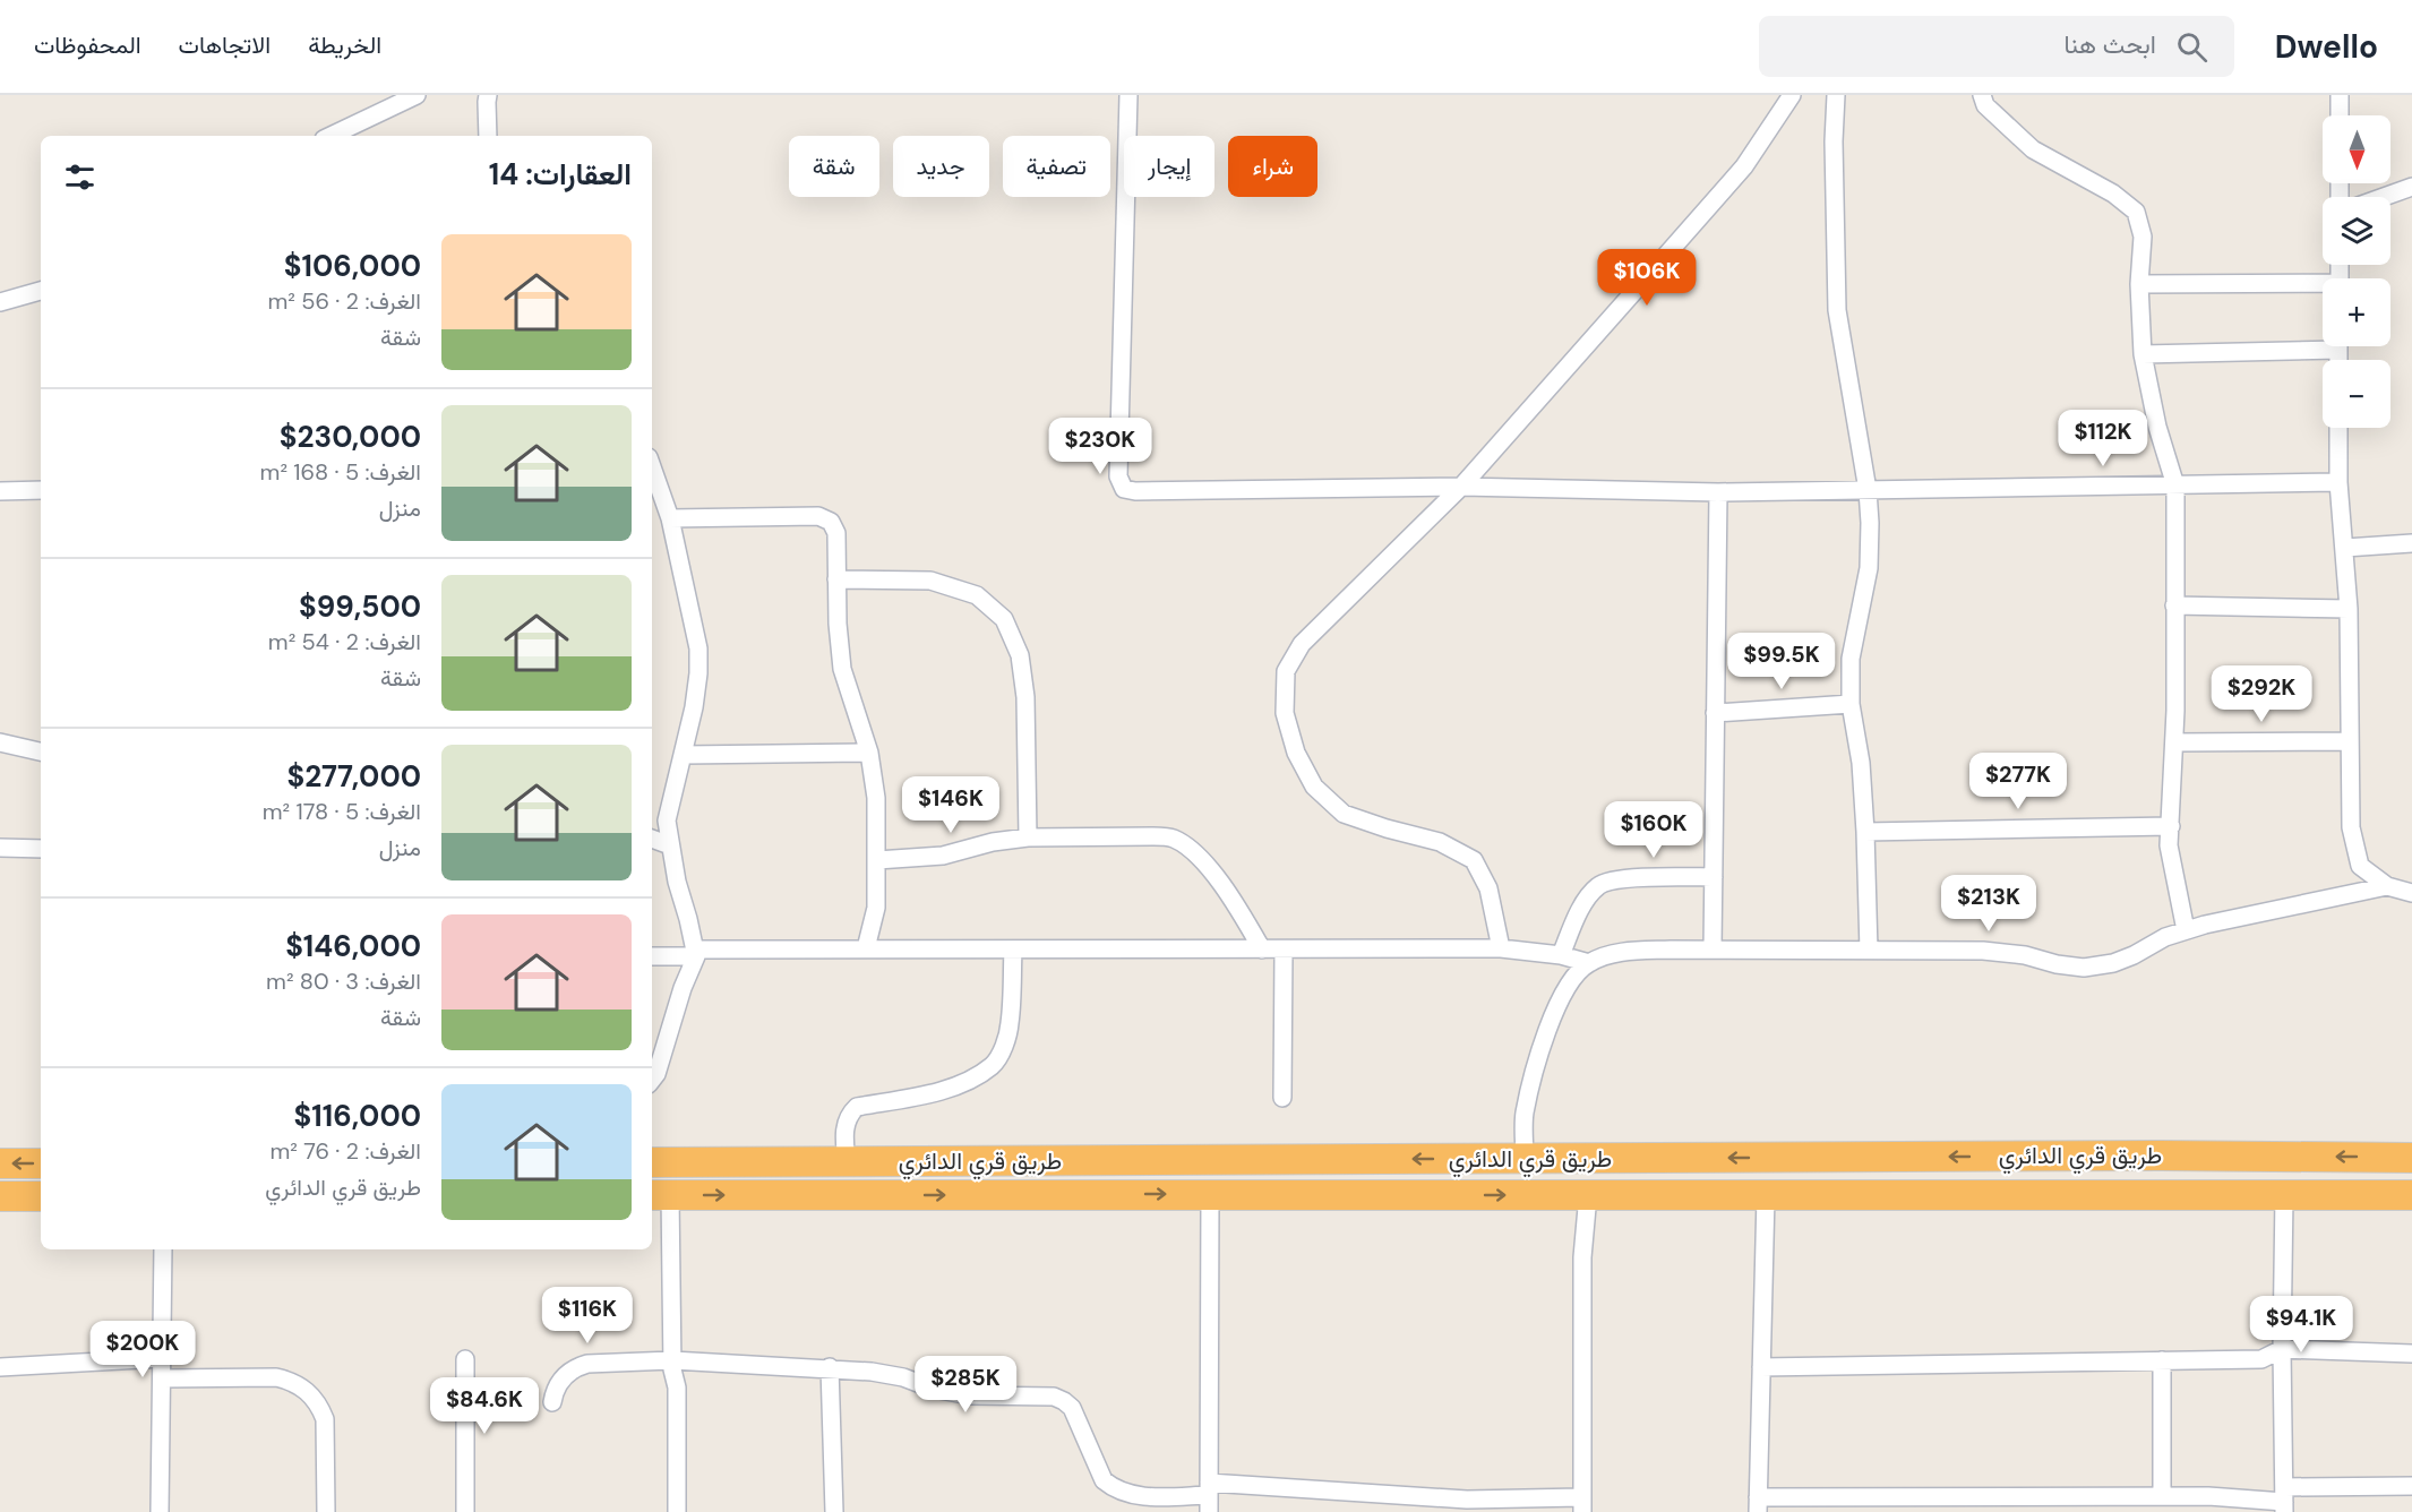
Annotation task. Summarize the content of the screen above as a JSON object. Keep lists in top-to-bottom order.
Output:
{
  "streets": {
    "highway": ["طريق قري الدائري"]
  },
  "north": "bottom",
  "page": {
    "header": "Dwello",
    "search": "ابحث هنا",
    "nav": ["الخريطة", "الاتجاهات", "المحفوظات"],
    "map_buttons": ["+", "−"],
    "chip": [
      "شراء",
      "إيجار",
      "تصفية",
      "جديد",
      "شقة"
    ],
    "heading": "العقارات: 14",
    "list": [
      {
        "name": "$106,000",
        "note": "الغرف: 2 · 56 m² · شقة"
      },
      {
        "name": "$230,000",
        "note": "الغرف: 5 · 168 m² · منزل"
      },
      {
        "name": "$99,500",
        "note": "الغرف: 2 · 54 m² · شقة"
      },
      {
        "name": "$277,000",
        "note": "الغرف: 5 · 178 m² · منزل"
      },
      {
        "name": "$146,000",
        "note": "الغرف: 3 · 80 m² · شقة"
      },
      {
        "name": "$116,000",
        "note": "الغرف: 2 · 76 m² · طريق قري الدائري"
      }
    ],
    "price": [
      "$106K",
      "$112K",
      "$230K",
      "$99.5K",
      "$292K",
      "$277K",
      "$146K",
      "$160K",
      "$213K",
      "$116K",
      "$94.1K",
      "$200K",
      "$285K",
      "$84.6K"
    ]
  }
}
